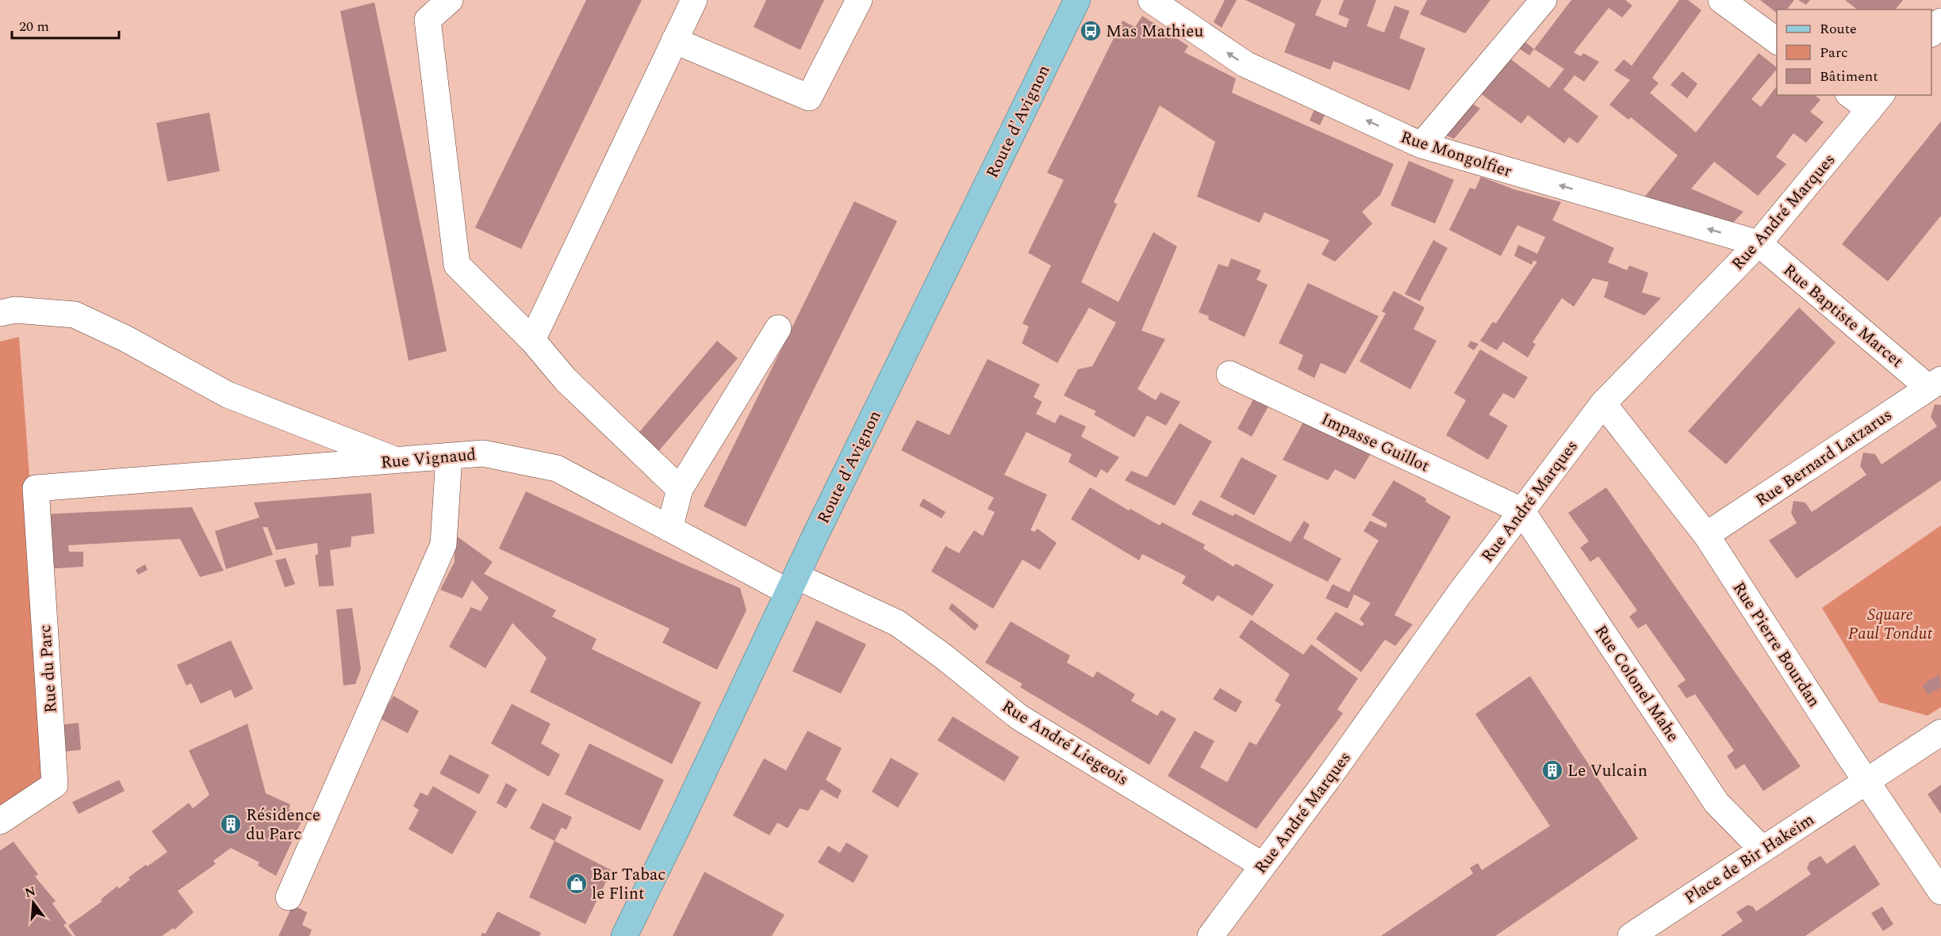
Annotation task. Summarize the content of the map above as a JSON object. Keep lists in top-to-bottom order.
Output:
{
  "streets": {
    "main road": ["Route d'Avignon"],
    "street": [
      "Rue Mongolfier",
      "Rue André Marques",
      "Rue Baptiste Marcet",
      "Impasse Guillot",
      "Rue Bernard Latzarus",
      "Rue Vignaud",
      "Rue Pierre Bourdan",
      "Rue du Parc",
      "Rue Colonel Mahe",
      "Rue André Liegeois",
      "Place de Bir Hakeim"
    ]
  },
  "crossings": [
    ["Route d'Avignon", "Rue Vignaud"],
    ["Route d'Avignon", "Rue André Liegeois"],
    ["Rue Mongolfier", "Rue André Marques"],
    ["Rue Mongolfier", "Rue Baptiste Marcet"],
    ["Rue André Marques", "Rue Baptiste Marcet"],
    ["Rue André Marques", "Impasse Guillot"],
    ["Rue André Marques", "Rue Pierre Bourdan"],
    ["Rue André Marques", "Rue Colonel Mahe"],
    ["Rue André Marques", "Rue André Liegeois"],
    ["Rue Baptiste Marcet", "Rue Bernard Latzarus"],
    ["Impasse Guillot", "Rue Colonel Mahe"],
    ["Rue Bernard Latzarus", "Rue Pierre Bourdan"],
    ["Rue Vignaud", "Rue du Parc"],
    ["Rue Vignaud", "Rue André Liegeois"],
    ["Rue Pierre Bourdan", "Place de Bir Hakeim"],
    ["Rue Colonel Mahe", "Place de Bir Hakeim"]
  ],
  "one_way": ["Rue Mongolfier"],
  "parks": ["Square Paul Tondut"],
  "places": {
    "bus stop": ["Mas Mathieu"],
    "building": ["Le Vulcain", "Résidence du Parc"],
    "shop": ["Bar Tabac le Flint"]
  },
  "legend": ["Route", "Parc", "Bâtiment"],
  "scale_bar": "20 m",
  "north": "top"
}
